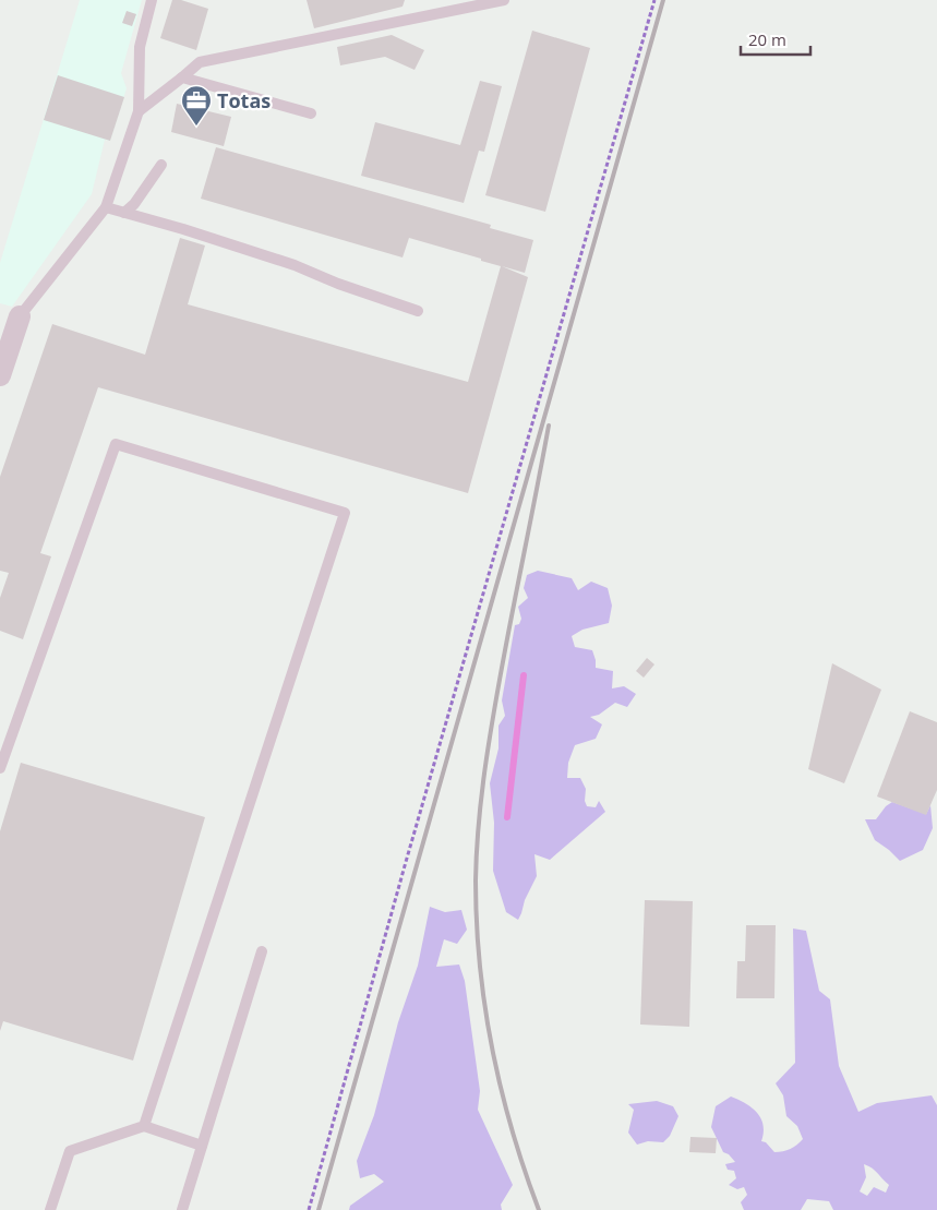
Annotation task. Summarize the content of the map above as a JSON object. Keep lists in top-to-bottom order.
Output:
{
  "places": {
    "office": ["Totas"]
  },
  "scale_bar": "20 m"
}
